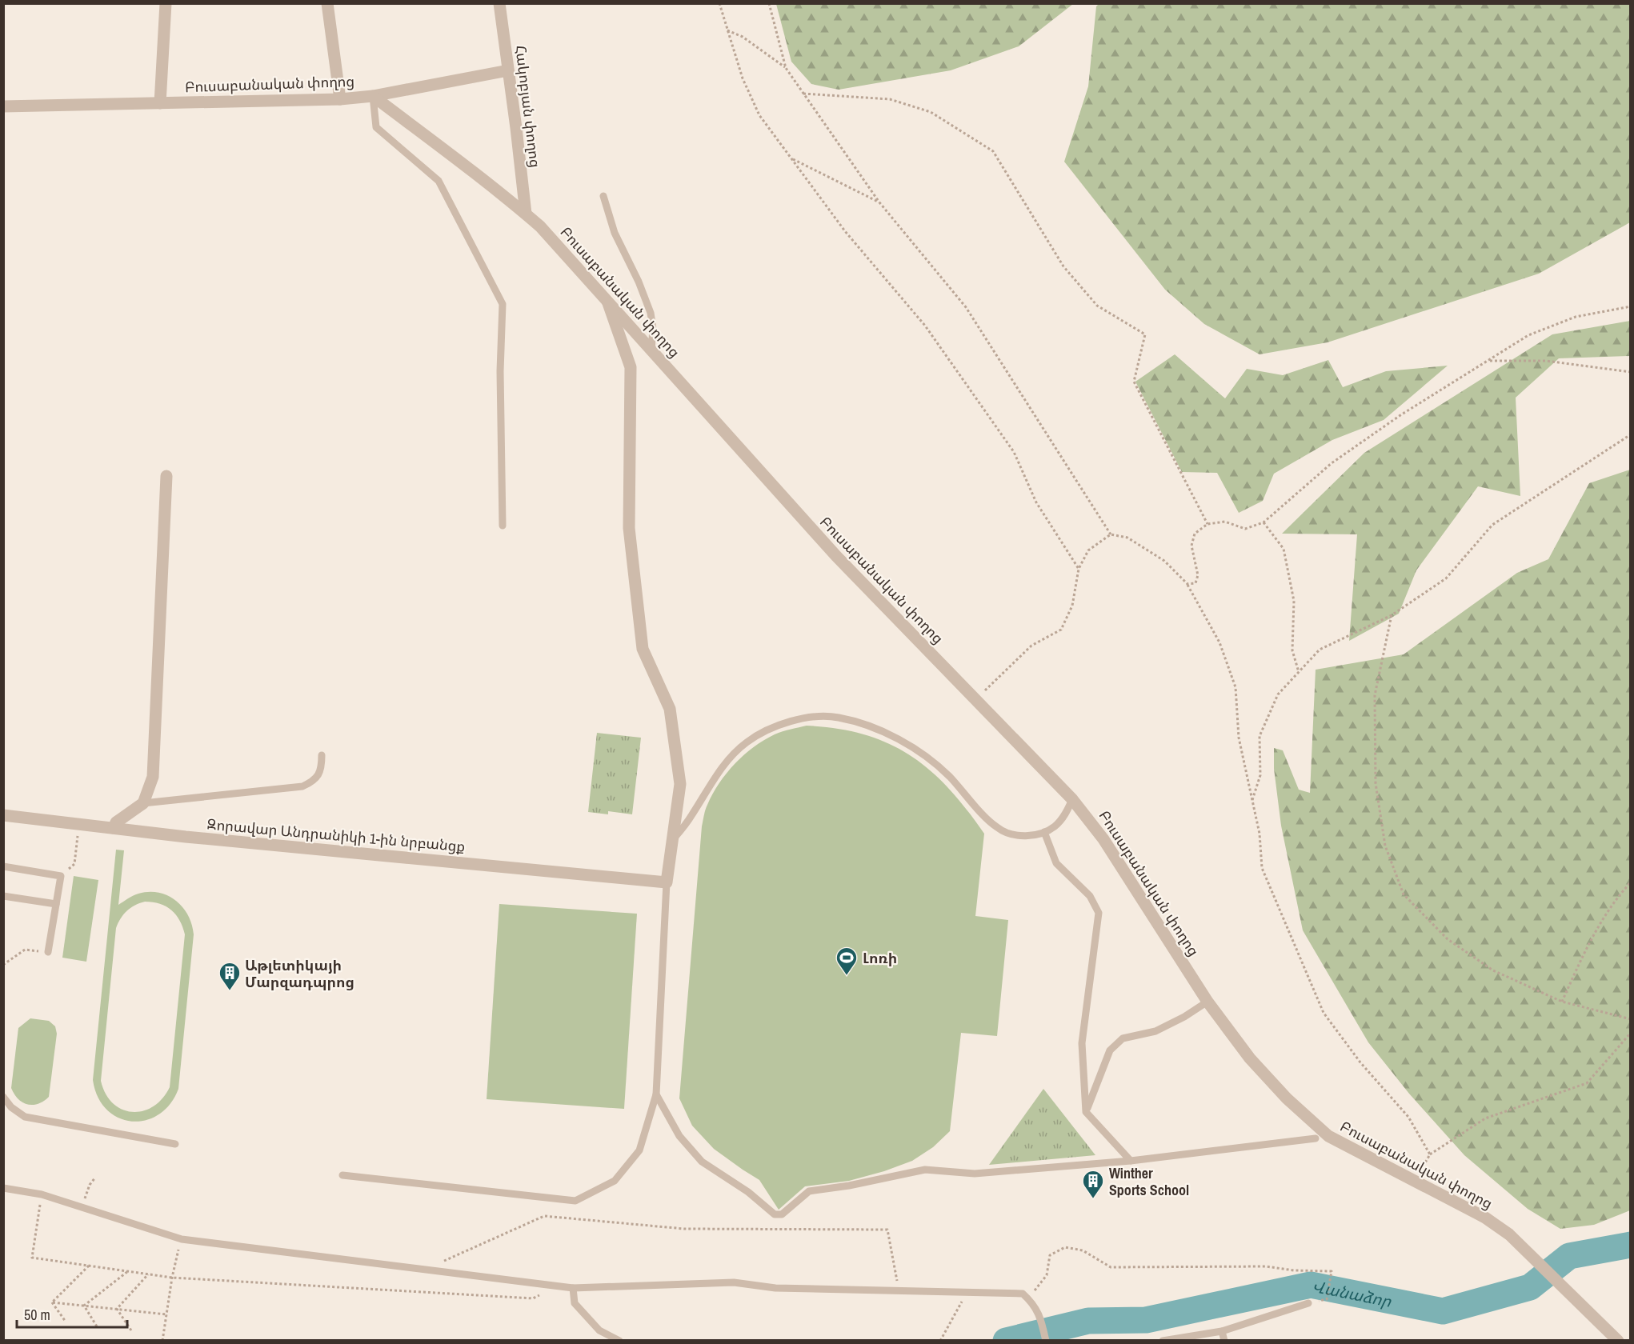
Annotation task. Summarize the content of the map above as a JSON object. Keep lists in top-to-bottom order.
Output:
{
  "streets": {
    "street": ["Բուսաբանական փողոց", "Հակոբյան փողոց", "Զորավար Անդրանիկի 1-ին նրբանցք"]
  },
  "crossings": [
    ["Բուսաբանական փողոց", "Հակոբյան փողոց"]
  ],
  "water": ["Վանաձոր"],
  "places": {
    "sports": ["Լոռի"],
    "building": ["Աթլետիկայի Մարզադպրոց", "Winther Sports School"]
  },
  "scale_bar": "50 m"
}
